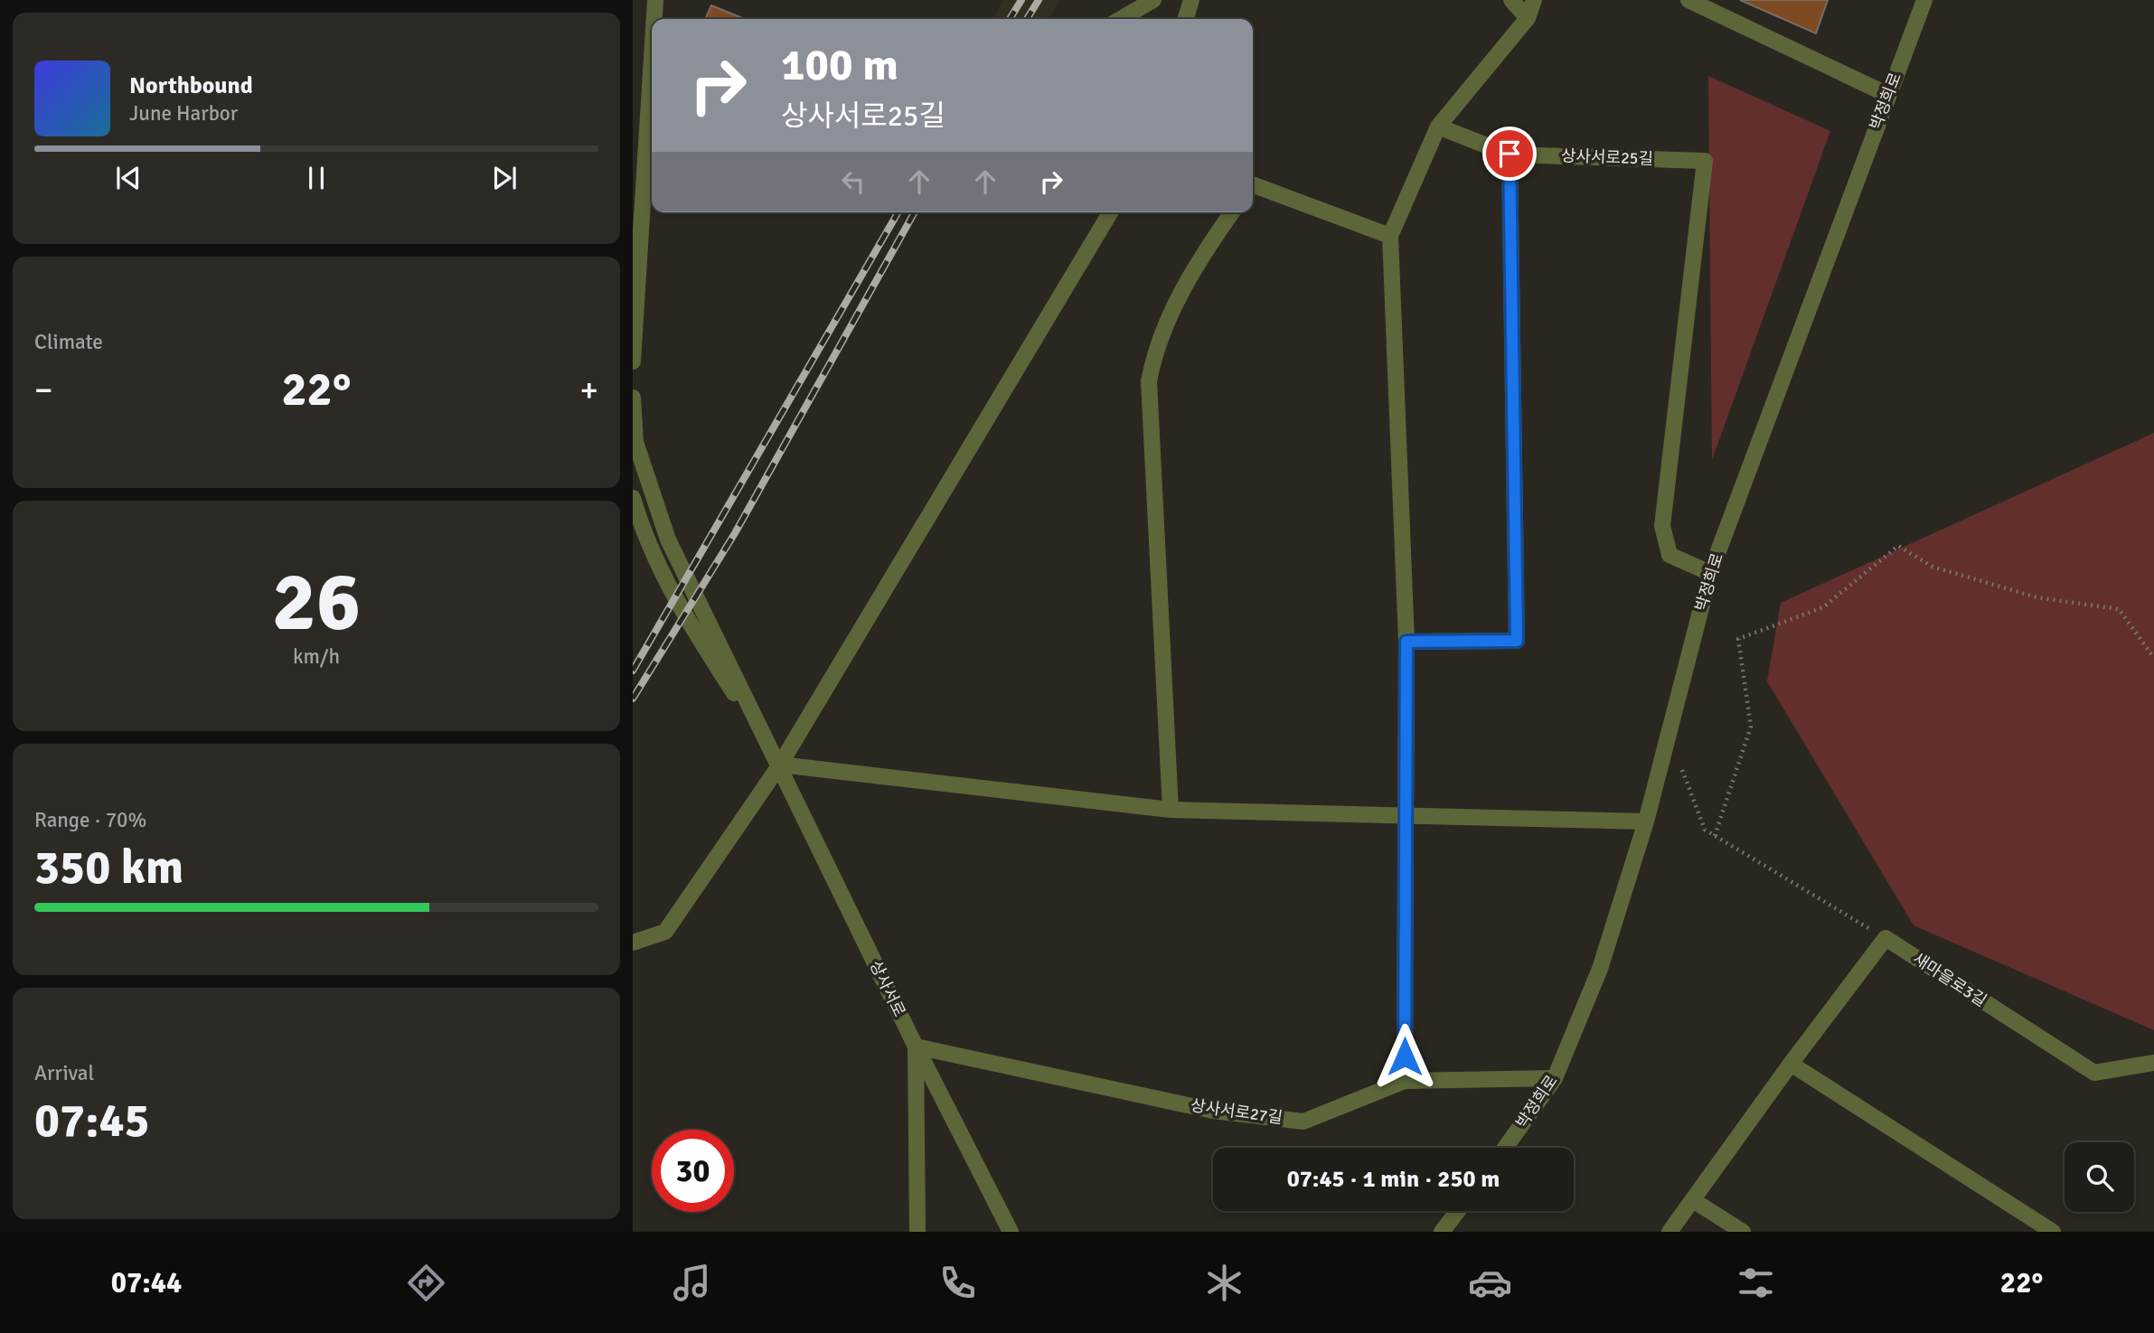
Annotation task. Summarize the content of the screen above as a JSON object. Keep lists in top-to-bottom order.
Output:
{
  "streets": {
    "street": [
      "박정희로",
      "상사서로25길",
      "새마을로3길",
      "상사서로",
      "상사서로27길"
    ]
  },
  "crossings": [
    ["박정희로", "상사서로25길"],
    ["박정희로", "상사서로27길"],
    ["상사서로", "상사서로27길"]
  ],
  "page": {
    "turn": ["100 m", "상사서로25길"],
    "song": ["Northbound", "June Harbor"],
    "tile": [
      "Climate",
      ["26", "km/h"],
      ["Range · 70%", "350 km"],
      ["Arrival", "07:45"]
    ],
    "heat": ["−", "22°", "+"],
    "limit": "30",
    "trip": "07:45 · 1 min · 250 m",
    "tabs": ["07:44", "22°"]
  }
}
